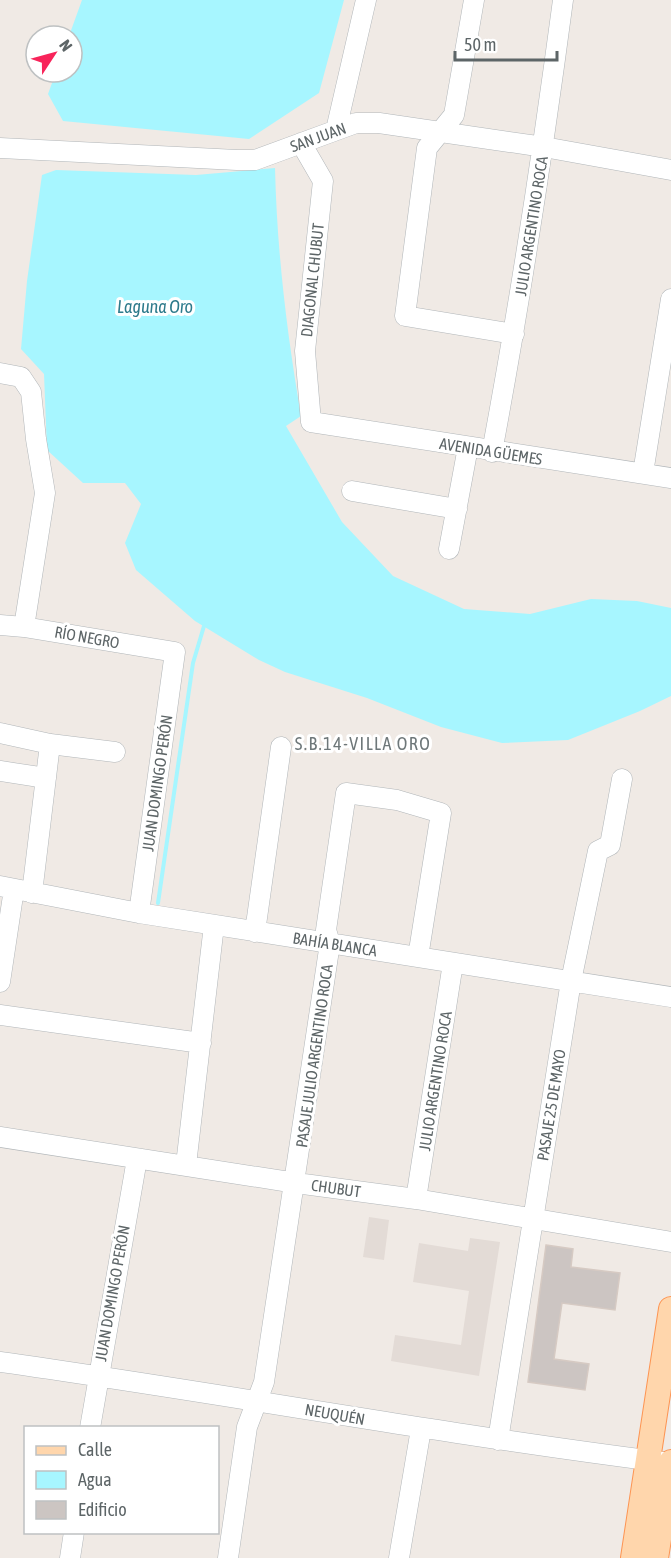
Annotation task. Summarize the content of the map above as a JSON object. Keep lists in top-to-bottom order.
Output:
{
  "streets": {
    "street": [
      "SAN JUAN",
      "JULIO ARGENTINO ROCA",
      "DIAGONAL CHUBUT",
      "AVENIDA GÜEMES",
      "RÍO NEGRO",
      "JUAN DOMINGO PERÓN",
      "BAHÍA BLANCA",
      "PASAJE JULIO ARGENTINO ROCA",
      "PASAJE 25 DE MAYO",
      "CHUBUT",
      "NEUQUÉN"
    ]
  },
  "crossings": [
    ["SAN JUAN", "JULIO ARGENTINO ROCA"],
    ["SAN JUAN", "DIAGONAL CHUBUT"],
    ["JULIO ARGENTINO ROCA", "AVENIDA GÜEMES"],
    ["JULIO ARGENTINO ROCA", "BAHÍA BLANCA"],
    ["JULIO ARGENTINO ROCA", "CHUBUT"],
    ["DIAGONAL CHUBUT", "AVENIDA GÜEMES"],
    ["RÍO NEGRO", "JUAN DOMINGO PERÓN"],
    ["JUAN DOMINGO PERÓN", "BAHÍA BLANCA"],
    ["JUAN DOMINGO PERÓN", "CHUBUT"],
    ["JUAN DOMINGO PERÓN", "NEUQUÉN"],
    ["BAHÍA BLANCA", "PASAJE JULIO ARGENTINO ROCA"],
    ["BAHÍA BLANCA", "PASAJE 25 DE MAYO"],
    ["PASAJE JULIO ARGENTINO ROCA", "CHUBUT"],
    ["PASAJE JULIO ARGENTINO ROCA", "NEUQUÉN"],
    ["PASAJE 25 DE MAYO", "CHUBUT"],
    ["PASAJE 25 DE MAYO", "NEUQUÉN"]
  ],
  "districts": ["S.B.14-VILLA ORO"],
  "water": ["Laguna Oro"],
  "legend": ["Calle", "Agua", "Edificio"],
  "scale_bar": "50 m",
  "north": "top right"
}
